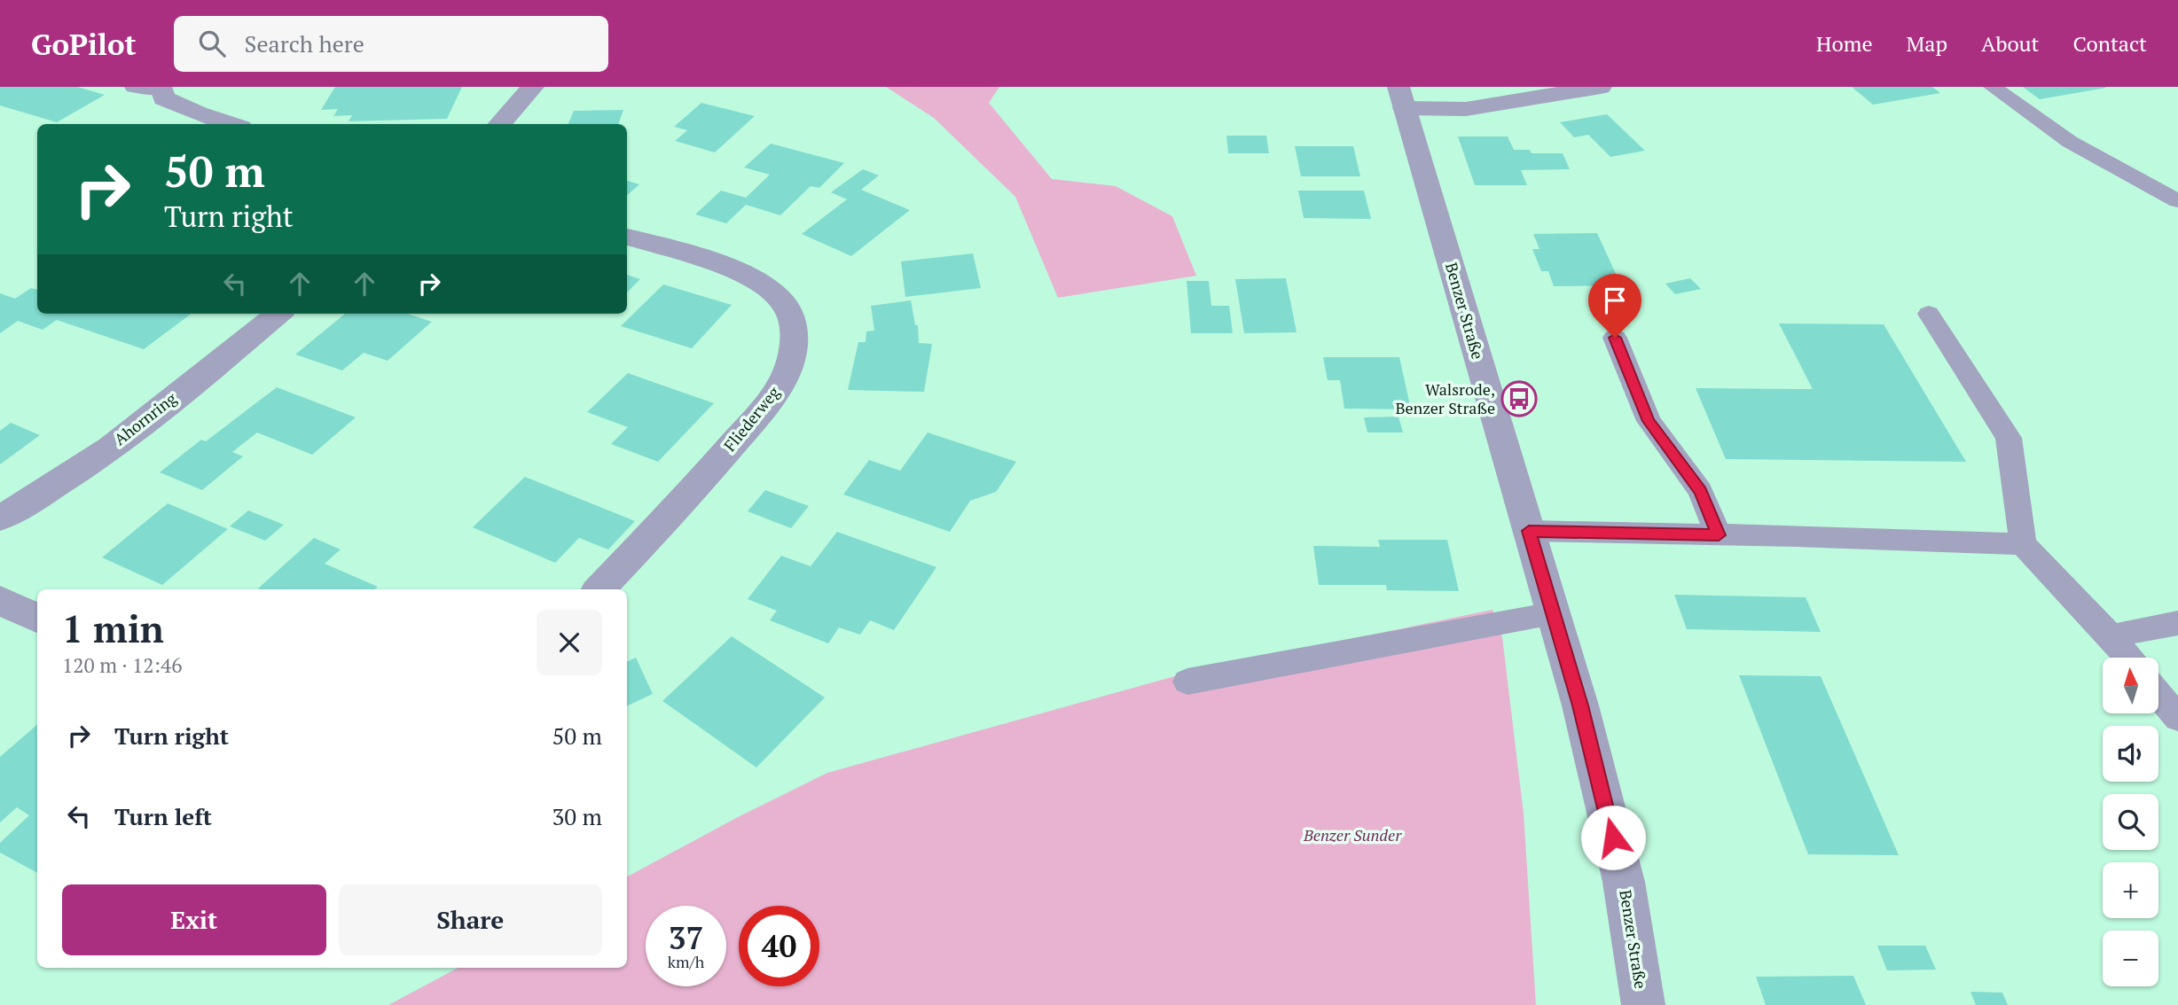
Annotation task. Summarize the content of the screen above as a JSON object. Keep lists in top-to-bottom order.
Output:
{
  "streets": {
    "street": ["Benzer Straße", "Ahornring", "Fliederweg"]
  },
  "parks": ["Benzer Sunder"],
  "places": {
    "bus stop": ["Walsrode, Benzer Straße"]
  },
  "north": "top",
  "page": {
    "header": "GoPilot",
    "search": "Search here",
    "nav": [
      "Home",
      "Map",
      "About",
      "Contact"
    ],
    "turn": ["50 m", "Turn right"],
    "heading": ["1 min", "120 m · 12:46"],
    "map_buttons": ["+", "−"],
    "list": [
      {
        "name": "Turn right",
        "value": "50 m"
      },
      {
        "name": "Turn left",
        "value": "30 m"
      }
    ],
    "buttons": ["Exit", "Share"],
    "speed": "37 km/h",
    "limit": "40"
  }
}
